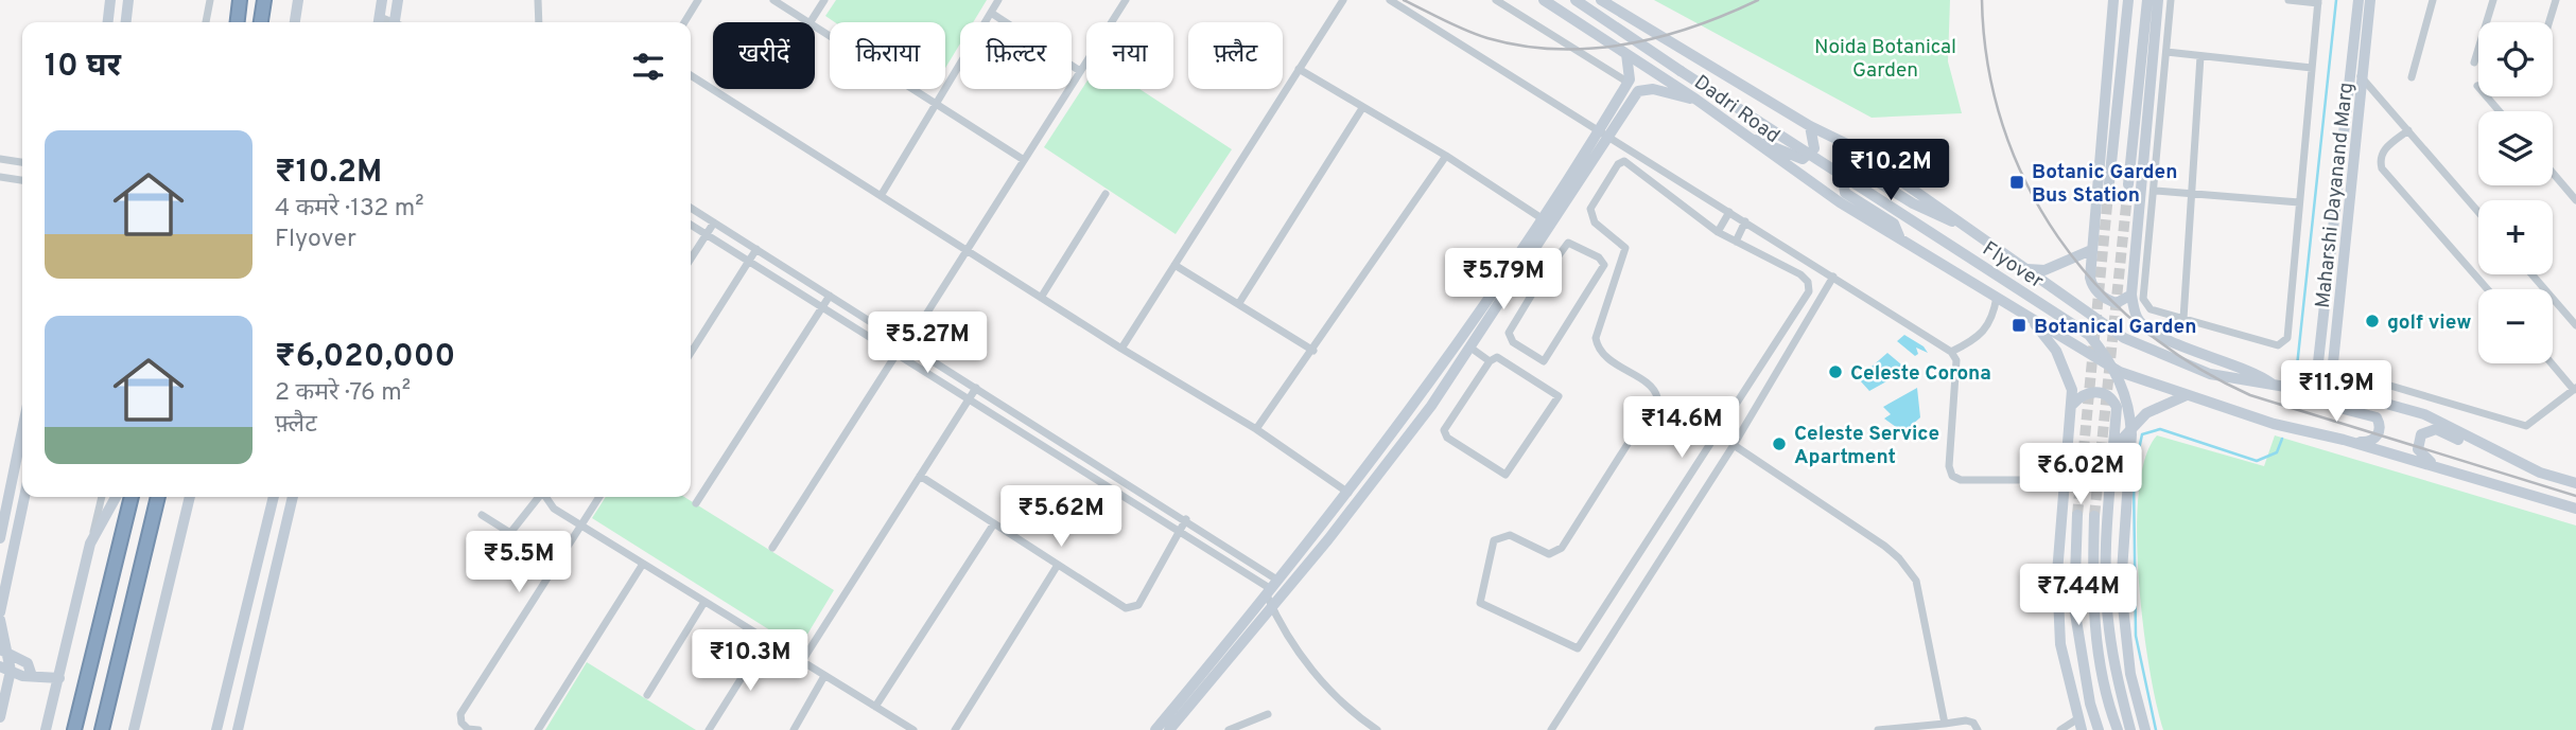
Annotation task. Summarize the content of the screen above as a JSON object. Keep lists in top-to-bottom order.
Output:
{
  "streets": {
    "main road": ["Dadri Road", "Maharshi Dayanand Marg", "Flyover"]
  },
  "parks": ["Noida Botanical Garden"],
  "places": {
    "transit": ["Botanic Garden Bus Station", "Botanical Garden"],
    "other": ["golf view", "Celeste Corona", "Celeste Service Apartment"]
  },
  "page": {
    "map_buttons": ["+", "−"],
    "chip": [
      "खरीदें",
      "किराया",
      "फ़िल्टर",
      "नया",
      "फ़्लैट"
    ],
    "heading": "10 घर",
    "list": [
      {
        "name": "₹10.2M",
        "note": "4 कमरे · 132 m² · Flyover"
      },
      {
        "name": "₹6,020,000",
        "note": "2 कमरे · 76 m² · फ़्लैट"
      }
    ],
    "price": [
      "₹10.2M",
      "₹5.79M",
      "₹5.27M",
      "₹11.9M",
      "₹14.6M",
      "₹6.02M",
      "₹5.62M",
      "₹5.5M",
      "₹7.44M",
      "₹10.3M"
    ]
  }
}
